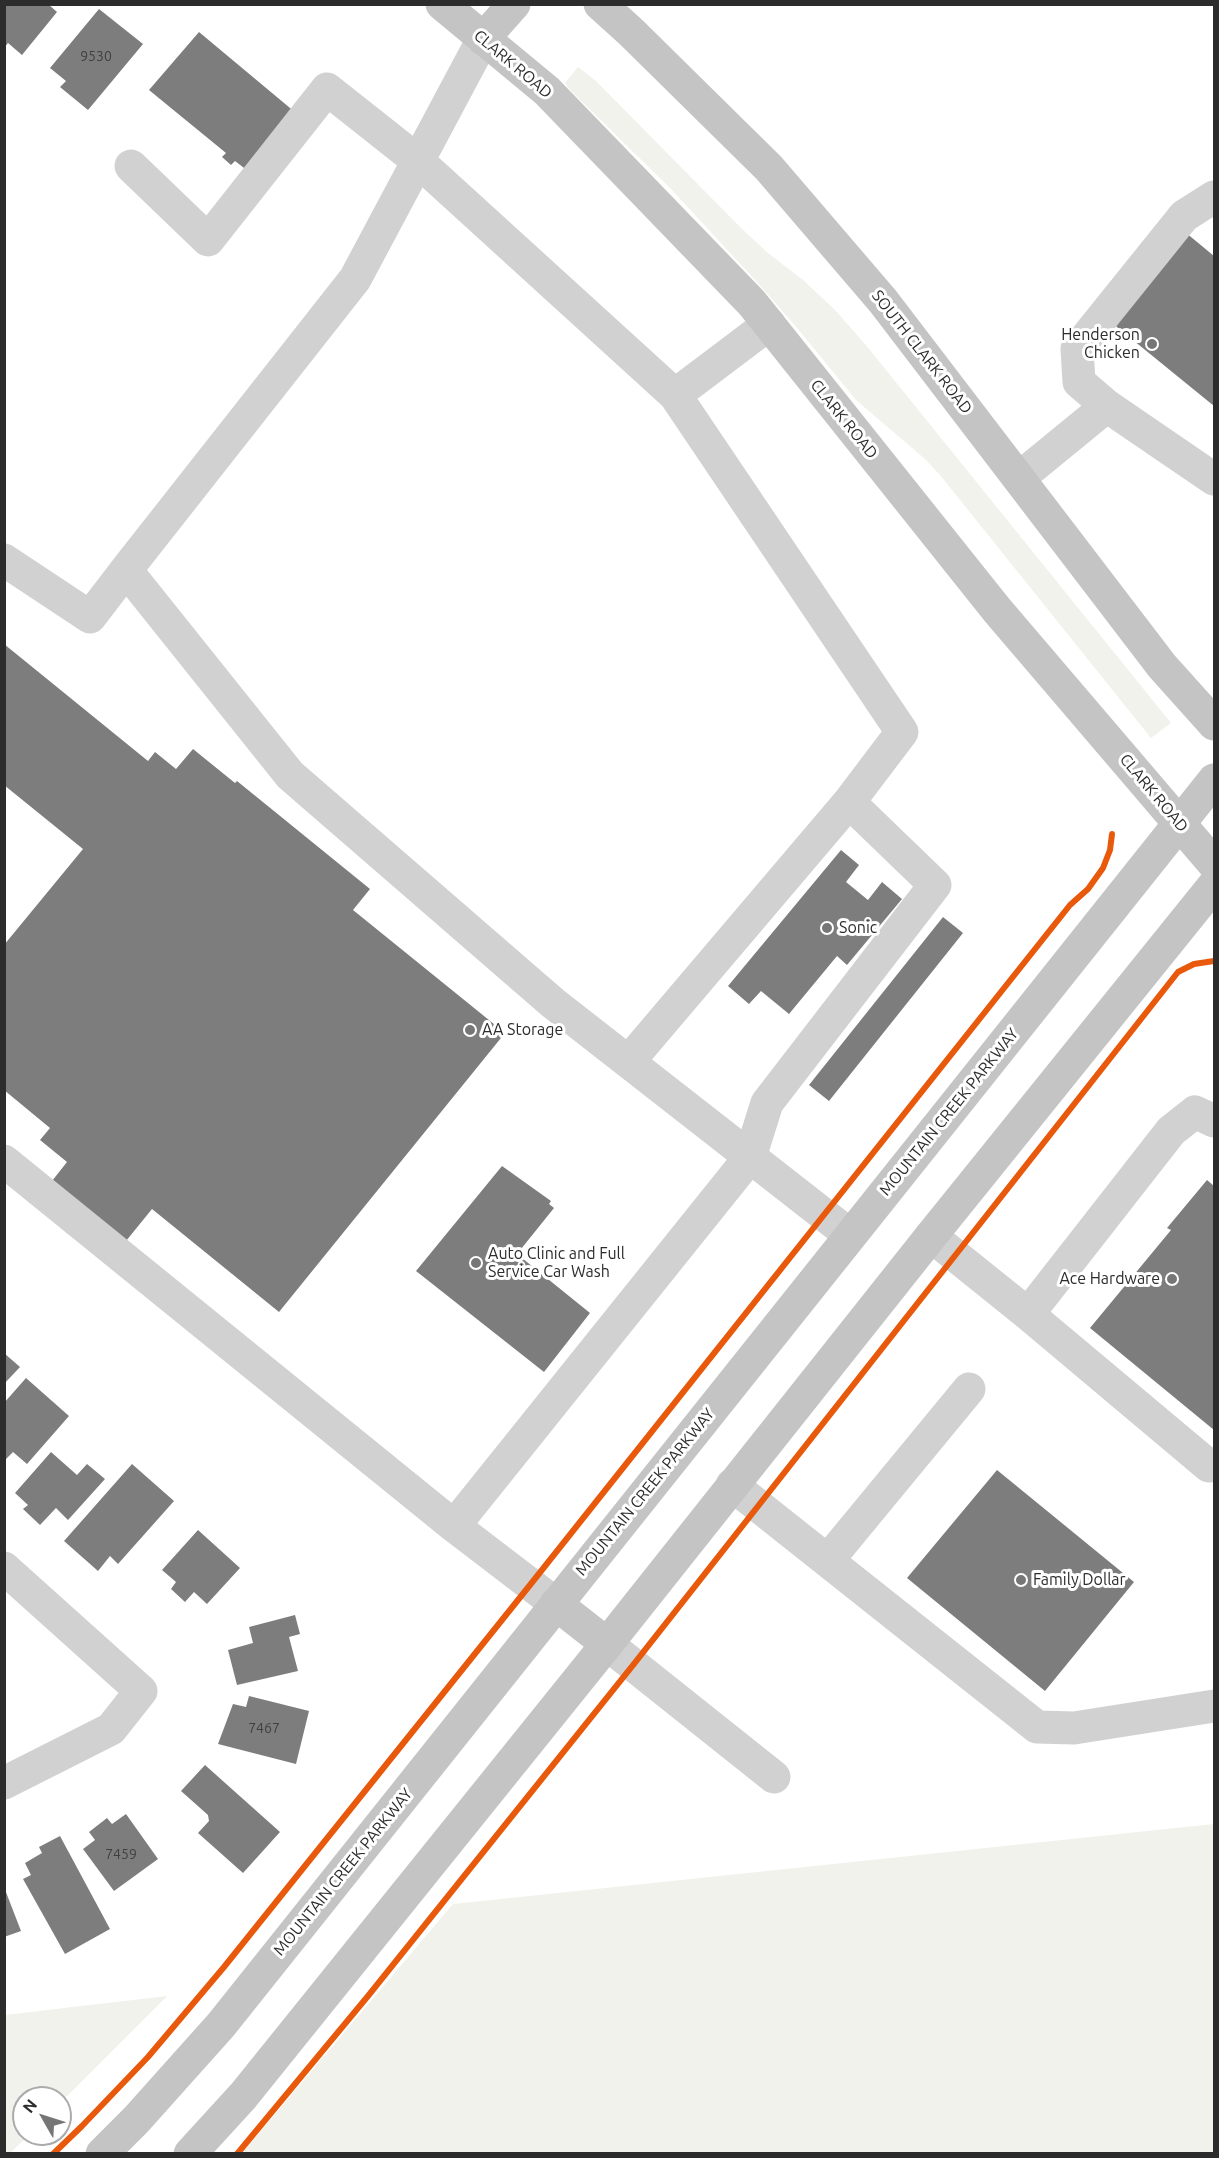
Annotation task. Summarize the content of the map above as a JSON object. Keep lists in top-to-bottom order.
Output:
{
  "streets": {
    "main road": ["CLARK ROAD", "SOUTH CLARK ROAD", "MOUNTAIN CREEK PARKWAY"]
  },
  "crossings": [
    ["CLARK ROAD", "MOUNTAIN CREEK PARKWAY"]
  ],
  "places": [
    "Henderson Chicken",
    "Sonic",
    "AA Storage",
    "Auto Clinic and Full Service Car Wash",
    "Ace Hardware",
    "Family Dollar"
  ],
  "house_numbers": ["9530", "7467", "7459"],
  "north": "top left"
}
